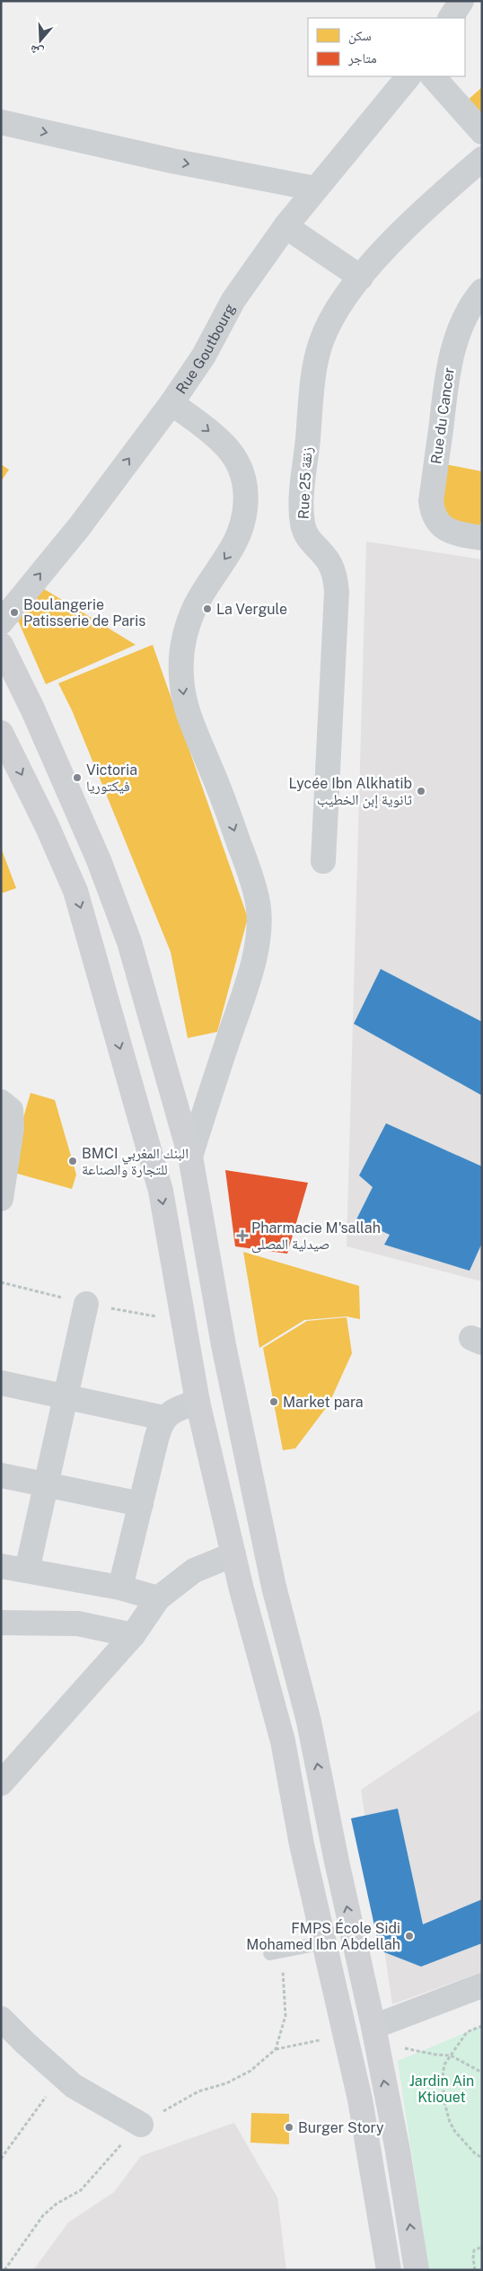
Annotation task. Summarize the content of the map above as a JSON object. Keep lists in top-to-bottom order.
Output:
{
  "streets": {
    "street": ["Rue Goutbourg", "Rue du Cancer", "Rue 25 زنقة"]
  },
  "one_way": ["Rue Goutbourg"],
  "parks": ["Jardin Ain Ktiouet"],
  "places": {
    "other": [
      "La Vergule",
      "Boulangerie Patisserie de Paris",
      "Victoria فيكتوريا",
      "Lycée Ibn Alkhatib ثانوية إبن الخطيب",
      "BMCI البنك المغربي للتجارة والصناعة",
      "Market para",
      "FMPS École Sidi Mohamed Ibn Abdellah",
      "Burger Story"
    ],
    "health": ["Pharmacie M'sallah صيدلية المصلى"]
  },
  "legend": ["سكن", "متاجر"],
  "north": "bottom"
}
